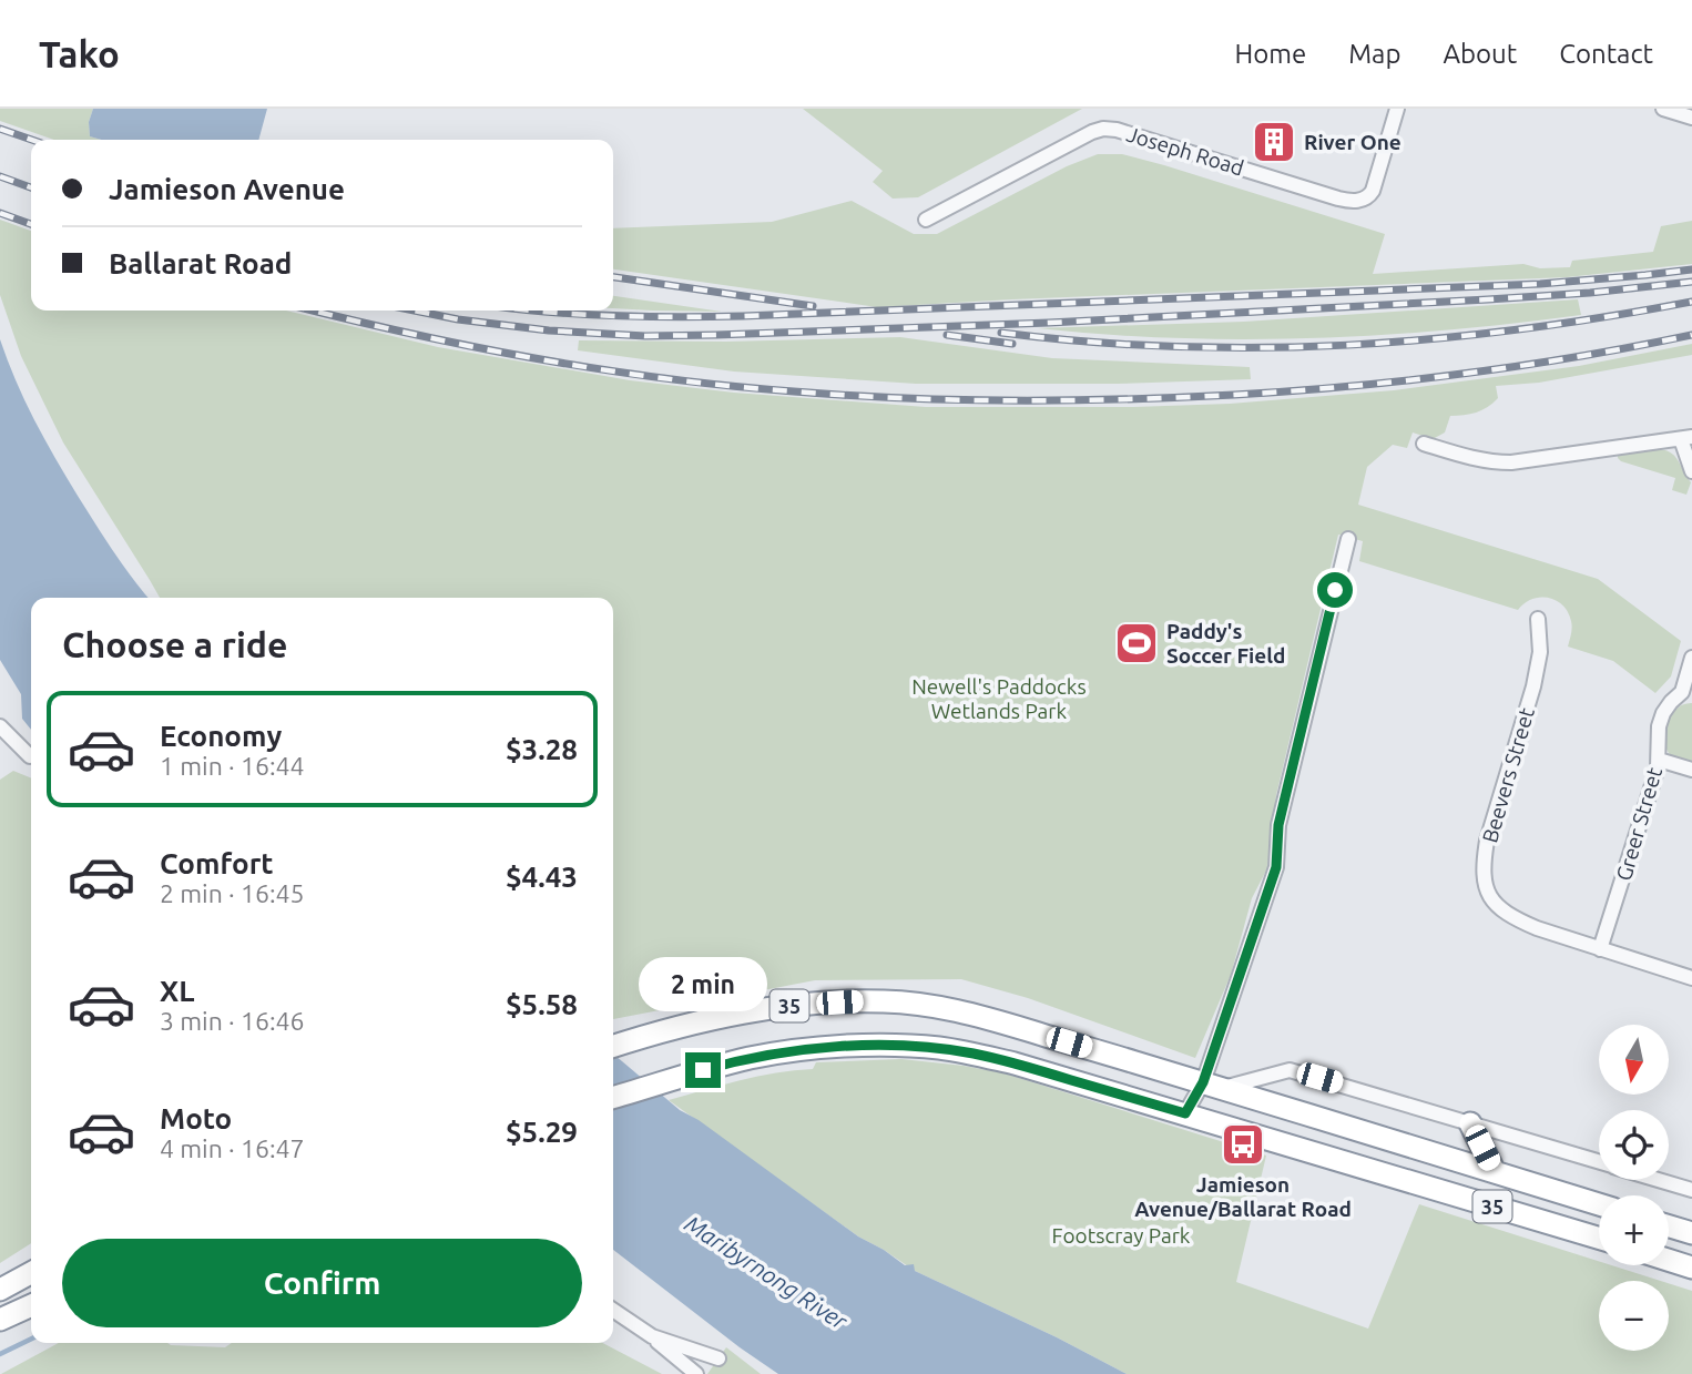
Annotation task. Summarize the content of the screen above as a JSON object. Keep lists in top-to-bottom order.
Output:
{
  "streets": {
    "highway": ["35"],
    "street": ["Joseph Road", "Beevers Street", "Greer Street"]
  },
  "crossings": [
    ["Beevers Street", "Greer Street"]
  ],
  "water": ["Maribyrnong River"],
  "parks": ["Newell's Paddocks Wetlands Park", "Footscray Park"],
  "places": {
    "building": ["River One"],
    "sports": ["Paddy's Soccer Field"],
    "bus stop": ["Jamieson Avenue/Ballarat Road"]
  },
  "north": "bottom",
  "page": {
    "header": "Tako",
    "nav": [
      "Home",
      "Map",
      "About",
      "Contact"
    ],
    "banner": ["Jamieson Avenue", "Ballarat Road"],
    "heading": "Choose a ride",
    "list": [
      {
        "name": "Economy",
        "note": "1 min · 16:44",
        "value": "$3.28"
      },
      {
        "name": "Comfort",
        "note": "2 min · 16:45",
        "value": "$4.43"
      },
      {
        "name": "XL",
        "note": "3 min · 16:46",
        "value": "$5.58"
      },
      {
        "name": "Moto",
        "note": "4 min · 16:47",
        "value": "$5.29"
      }
    ],
    "bubble": "2 min",
    "map_buttons": ["+", "−"],
    "buttons": "Confirm"
  }
}
